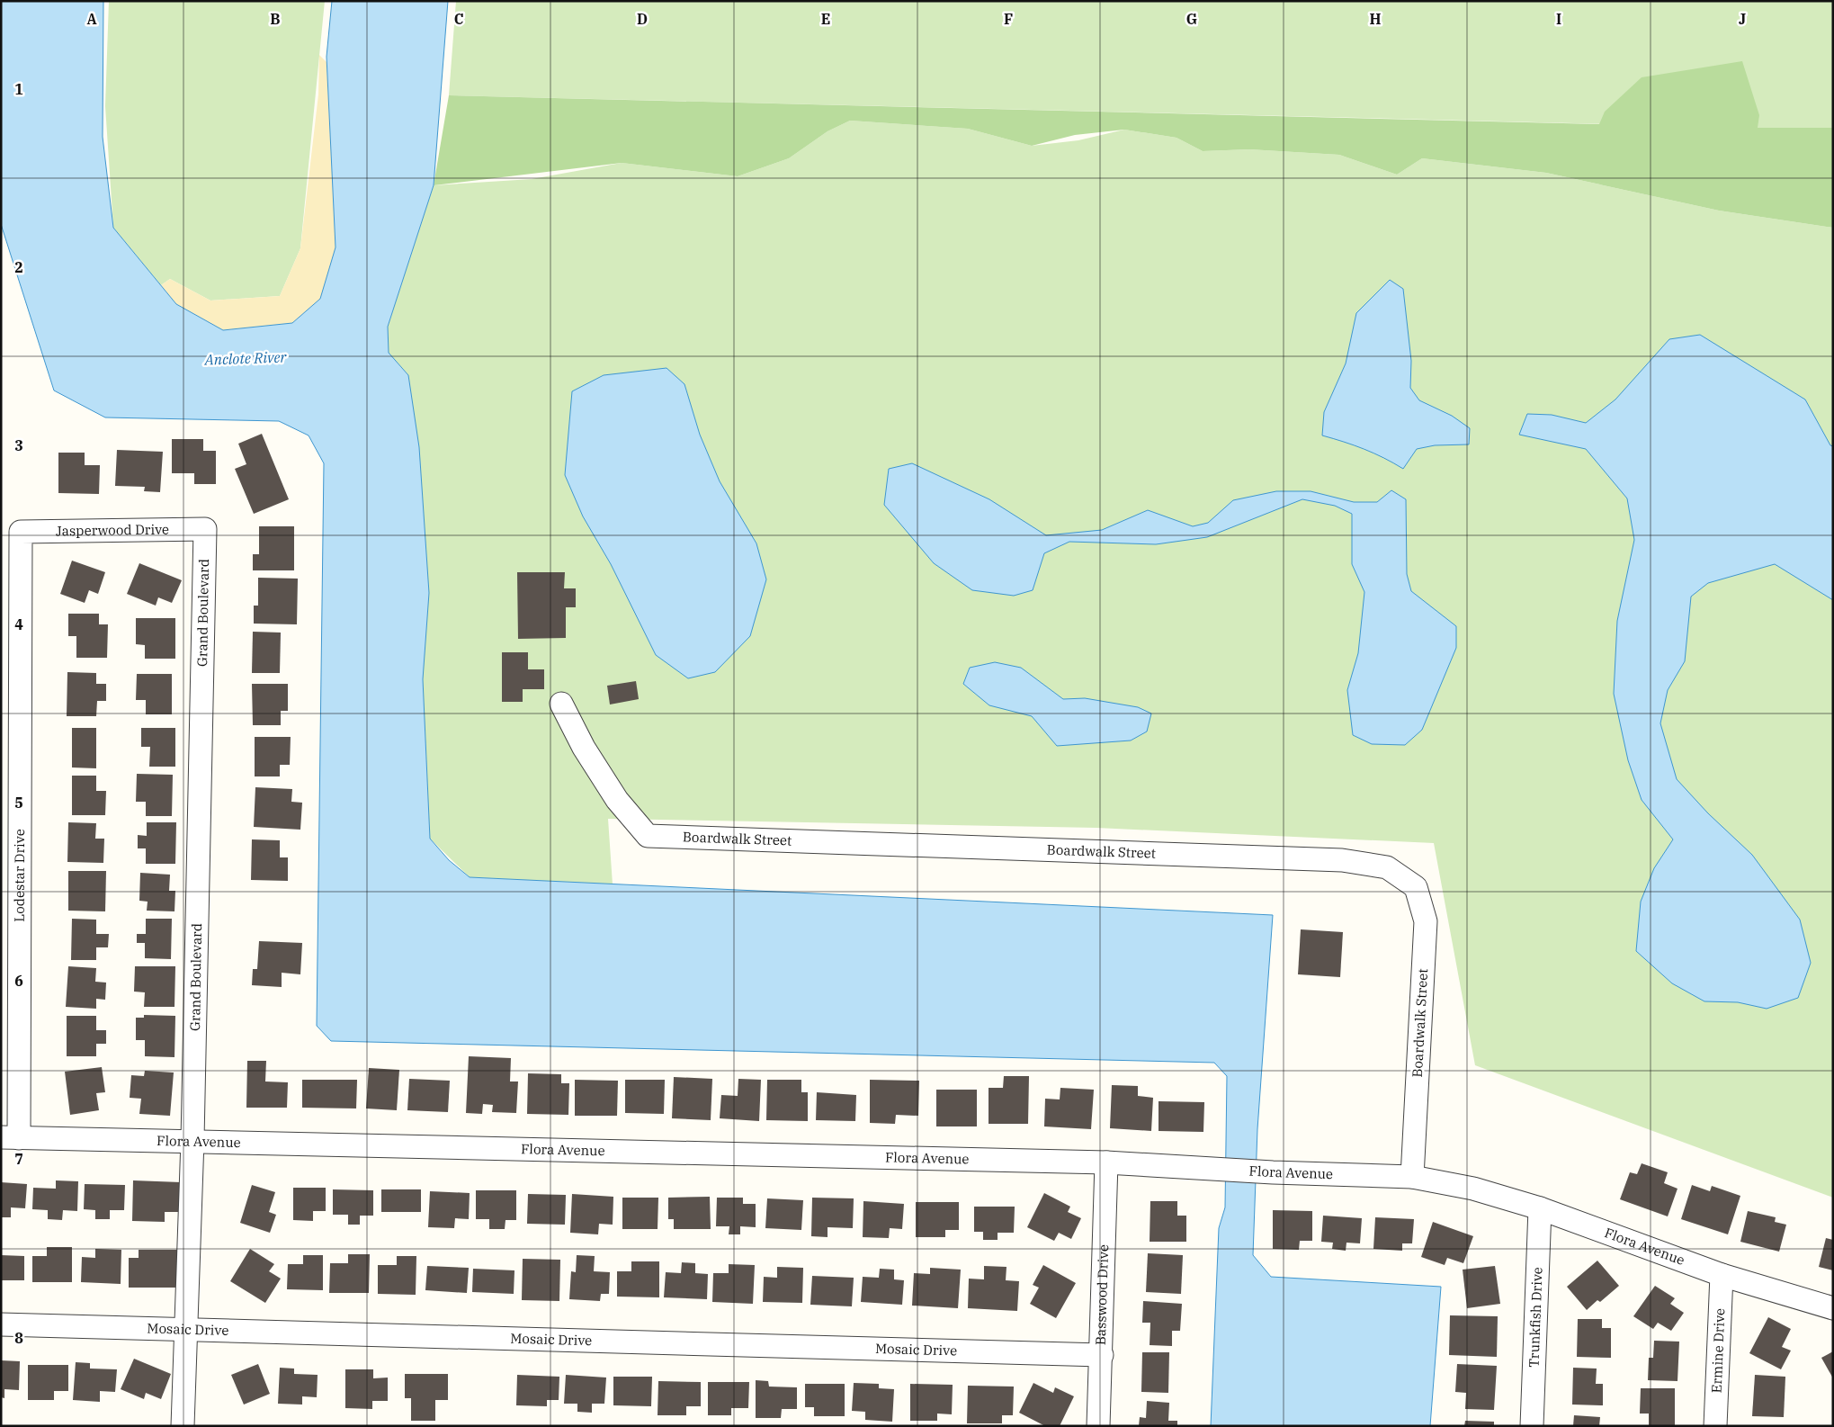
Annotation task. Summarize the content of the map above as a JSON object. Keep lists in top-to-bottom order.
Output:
{
  "streets": {
    "street": [
      "Jasperwood Drive",
      "Grand Boulevard",
      "Boardwalk Street",
      "Lodestar Drive",
      "Flora Avenue",
      "Basswood Drive",
      "Trunkfish Drive",
      "Mosaic Drive",
      "Ermine Drive"
    ]
  },
  "crossings": [
    ["Jasperwood Drive", "Grand Boulevard"],
    ["Jasperwood Drive", "Lodestar Drive"],
    ["Grand Boulevard", "Flora Avenue"],
    ["Grand Boulevard", "Mosaic Drive"],
    ["Boardwalk Street", "Flora Avenue"],
    ["Lodestar Drive", "Flora Avenue"],
    ["Flora Avenue", "Basswood Drive"],
    ["Flora Avenue", "Trunkfish Drive"],
    ["Flora Avenue", "Ermine Drive"],
    ["Basswood Drive", "Mosaic Drive"]
  ],
  "water": ["Anclote River"],
  "grid": {
    "columns": [
      "A",
      "B",
      "C",
      "D",
      "E",
      "F",
      "G",
      "H",
      "I",
      "J"
    ],
    "rows": [
      "1",
      "2",
      "3",
      "4",
      "5",
      "6",
      "7",
      "8"
    ]
  }
}
